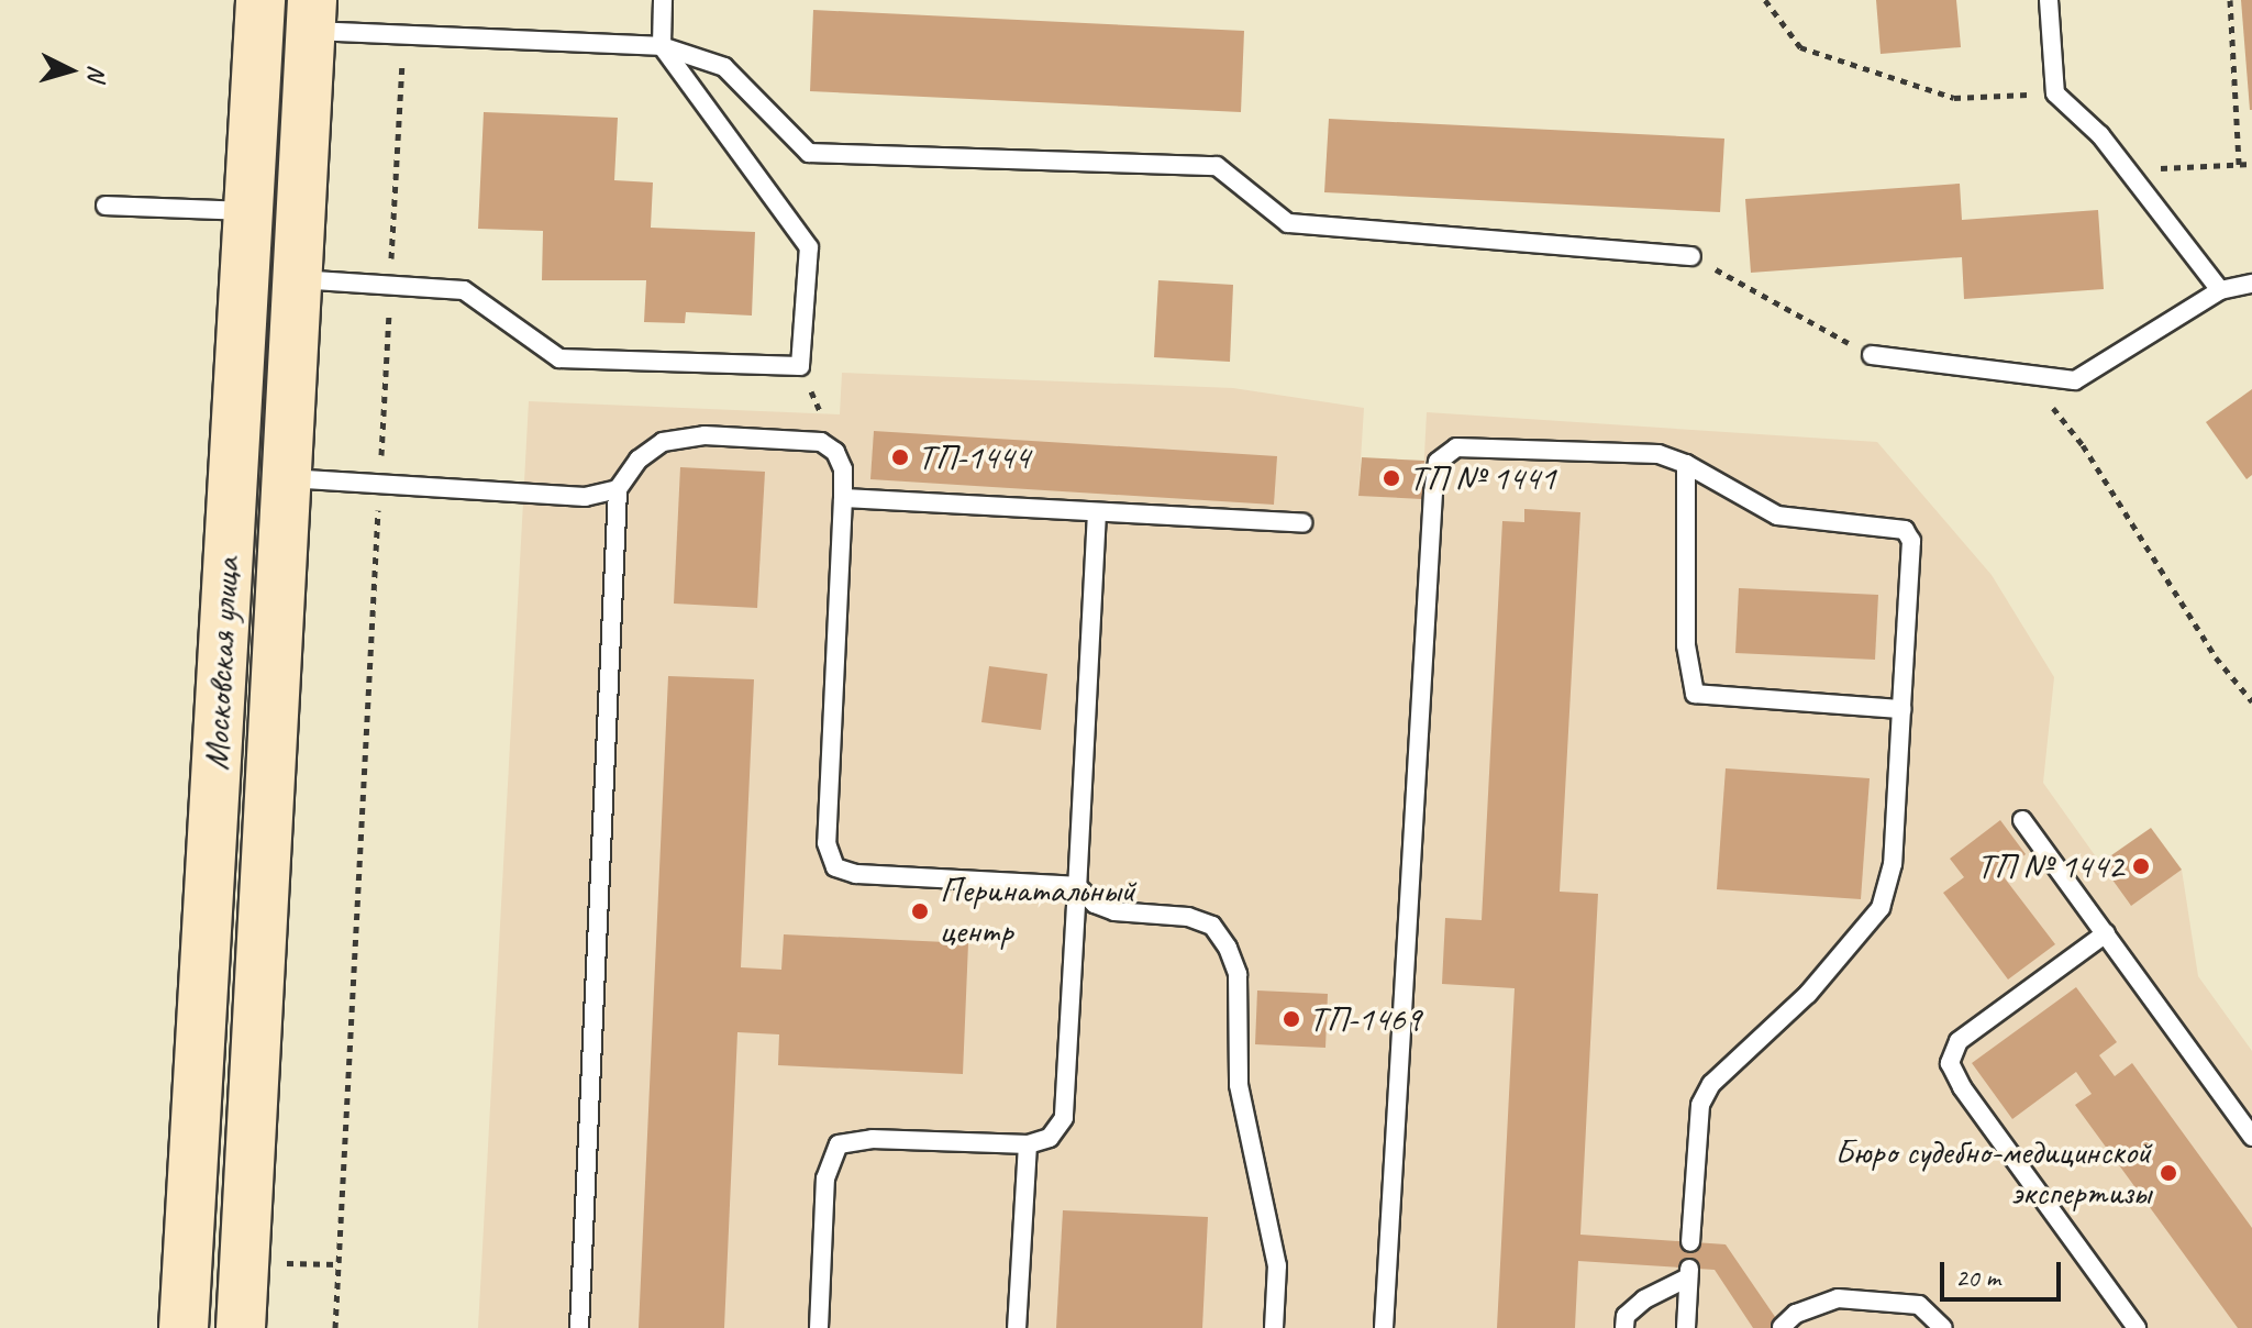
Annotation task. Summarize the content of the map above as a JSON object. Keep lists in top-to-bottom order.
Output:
{
  "streets": {
    "main road": ["Московская улица"]
  },
  "places": [
    "ТП-1444",
    "ТП № 1441",
    "ТП № 1442",
    "Перинатальный центр",
    "ТП-1469",
    "Бюро судебно-медицинской экспертизы"
  ],
  "scale_bar": "20 m",
  "north": "right"
}
